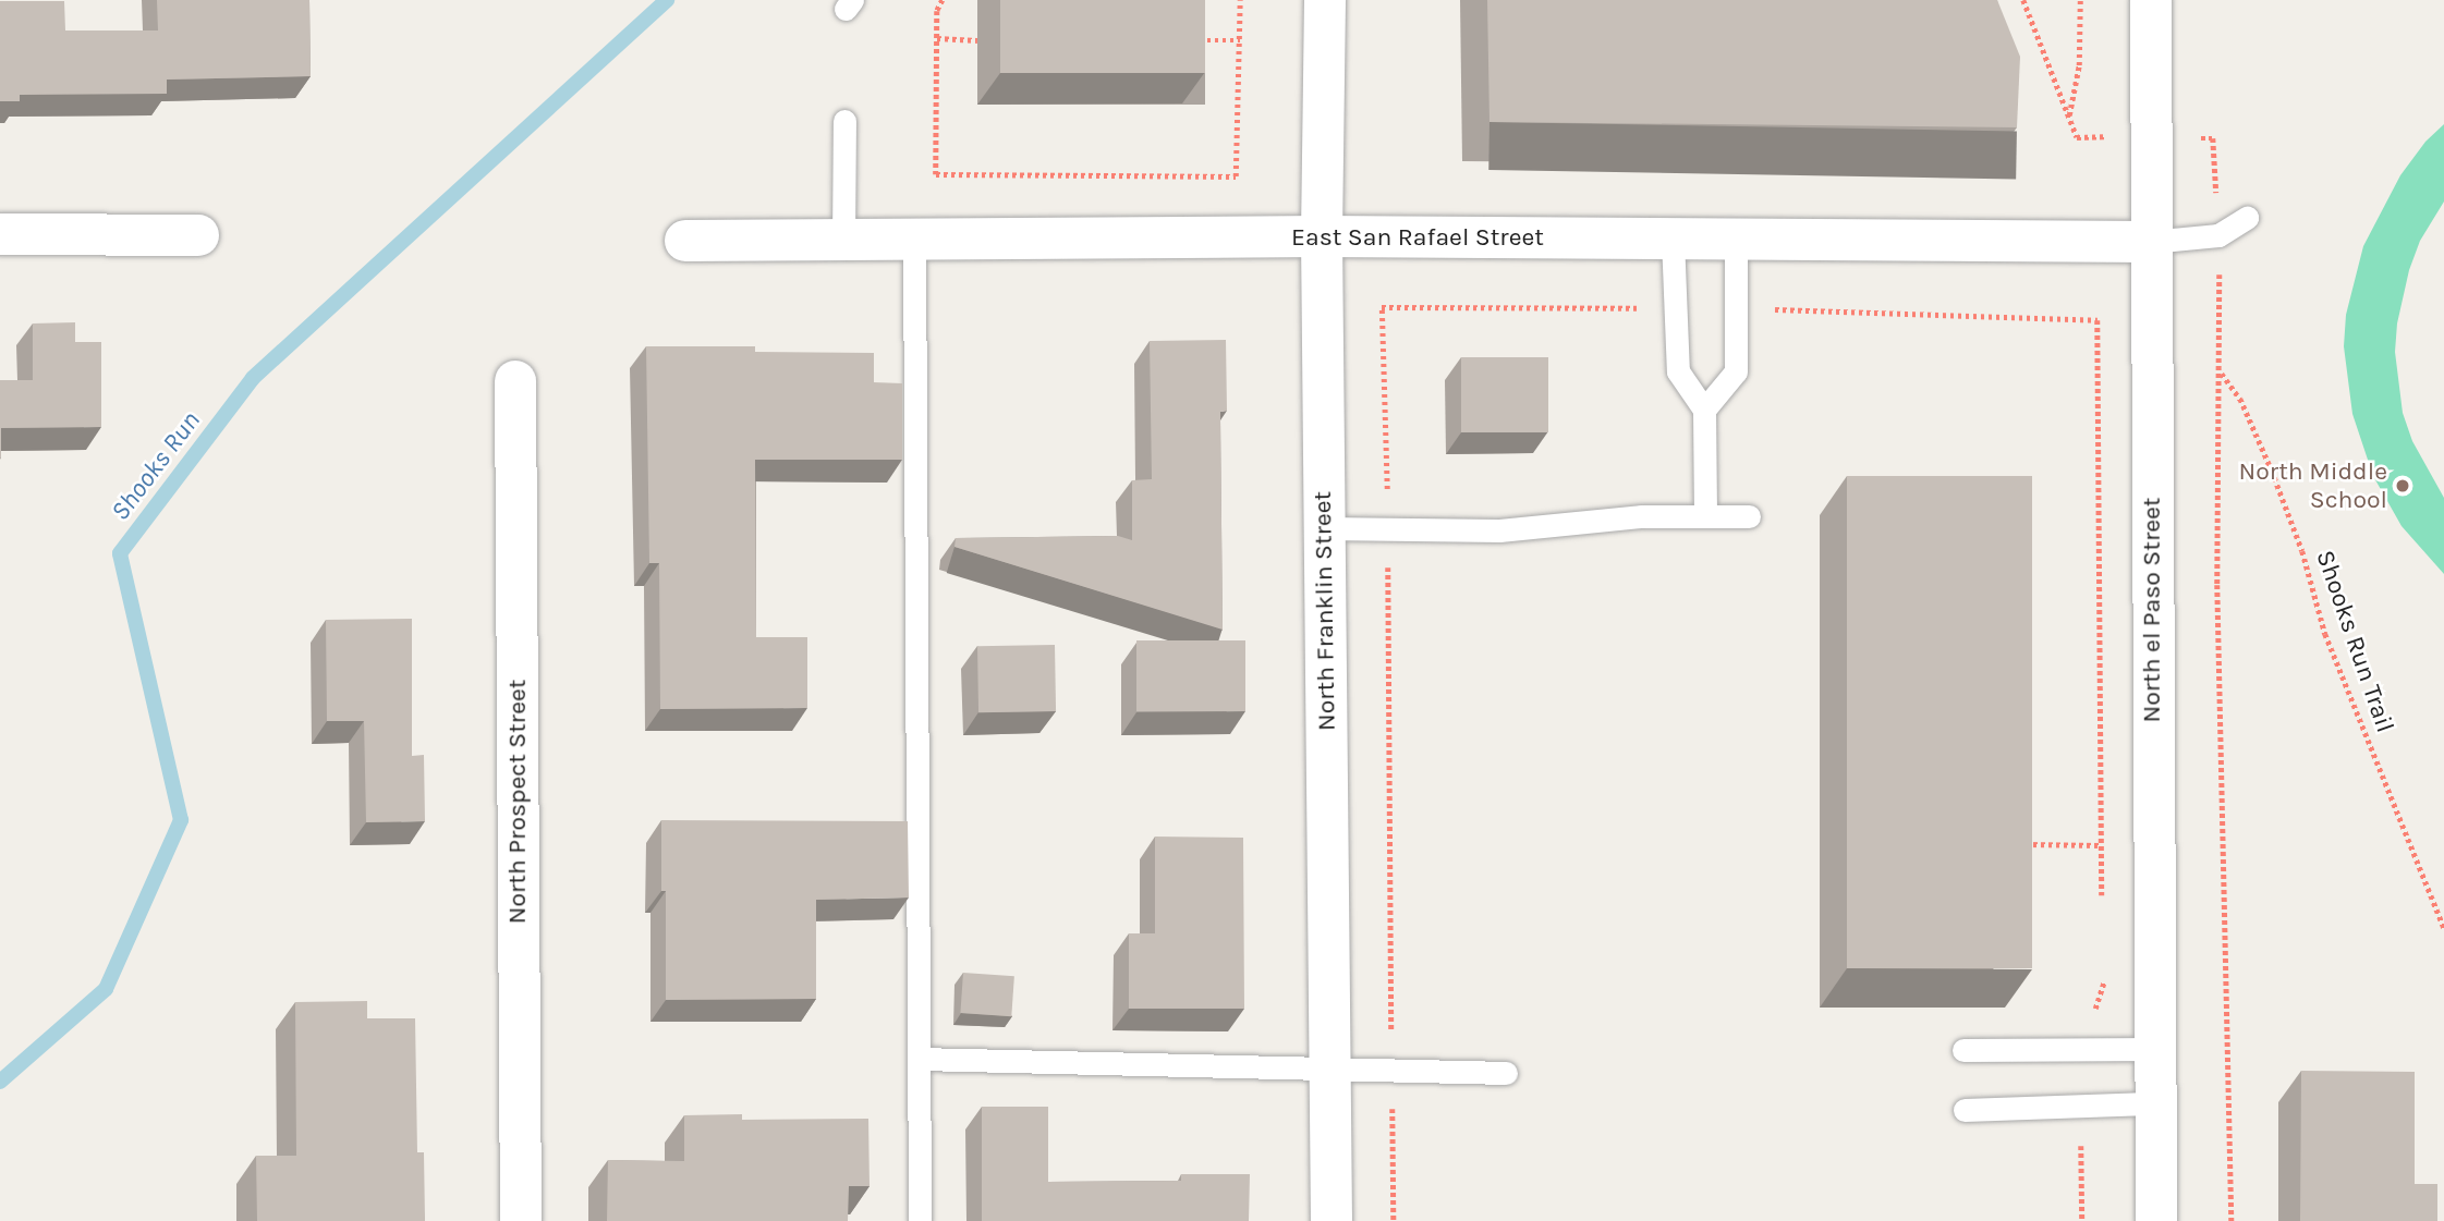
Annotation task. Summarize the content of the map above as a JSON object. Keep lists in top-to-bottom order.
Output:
{
  "streets": {
    "street": [
      "East San Rafael Street",
      "North el Paso Street",
      "North Franklin Street",
      "North Prospect Street"
    ],
    "path": ["Shooks Run Trail"]
  },
  "crossings": [
    ["East San Rafael Street", "North el Paso Street"],
    ["East San Rafael Street", "North Franklin Street"]
  ],
  "water": ["Shooks Run"],
  "places": ["North Middle School"]
}
